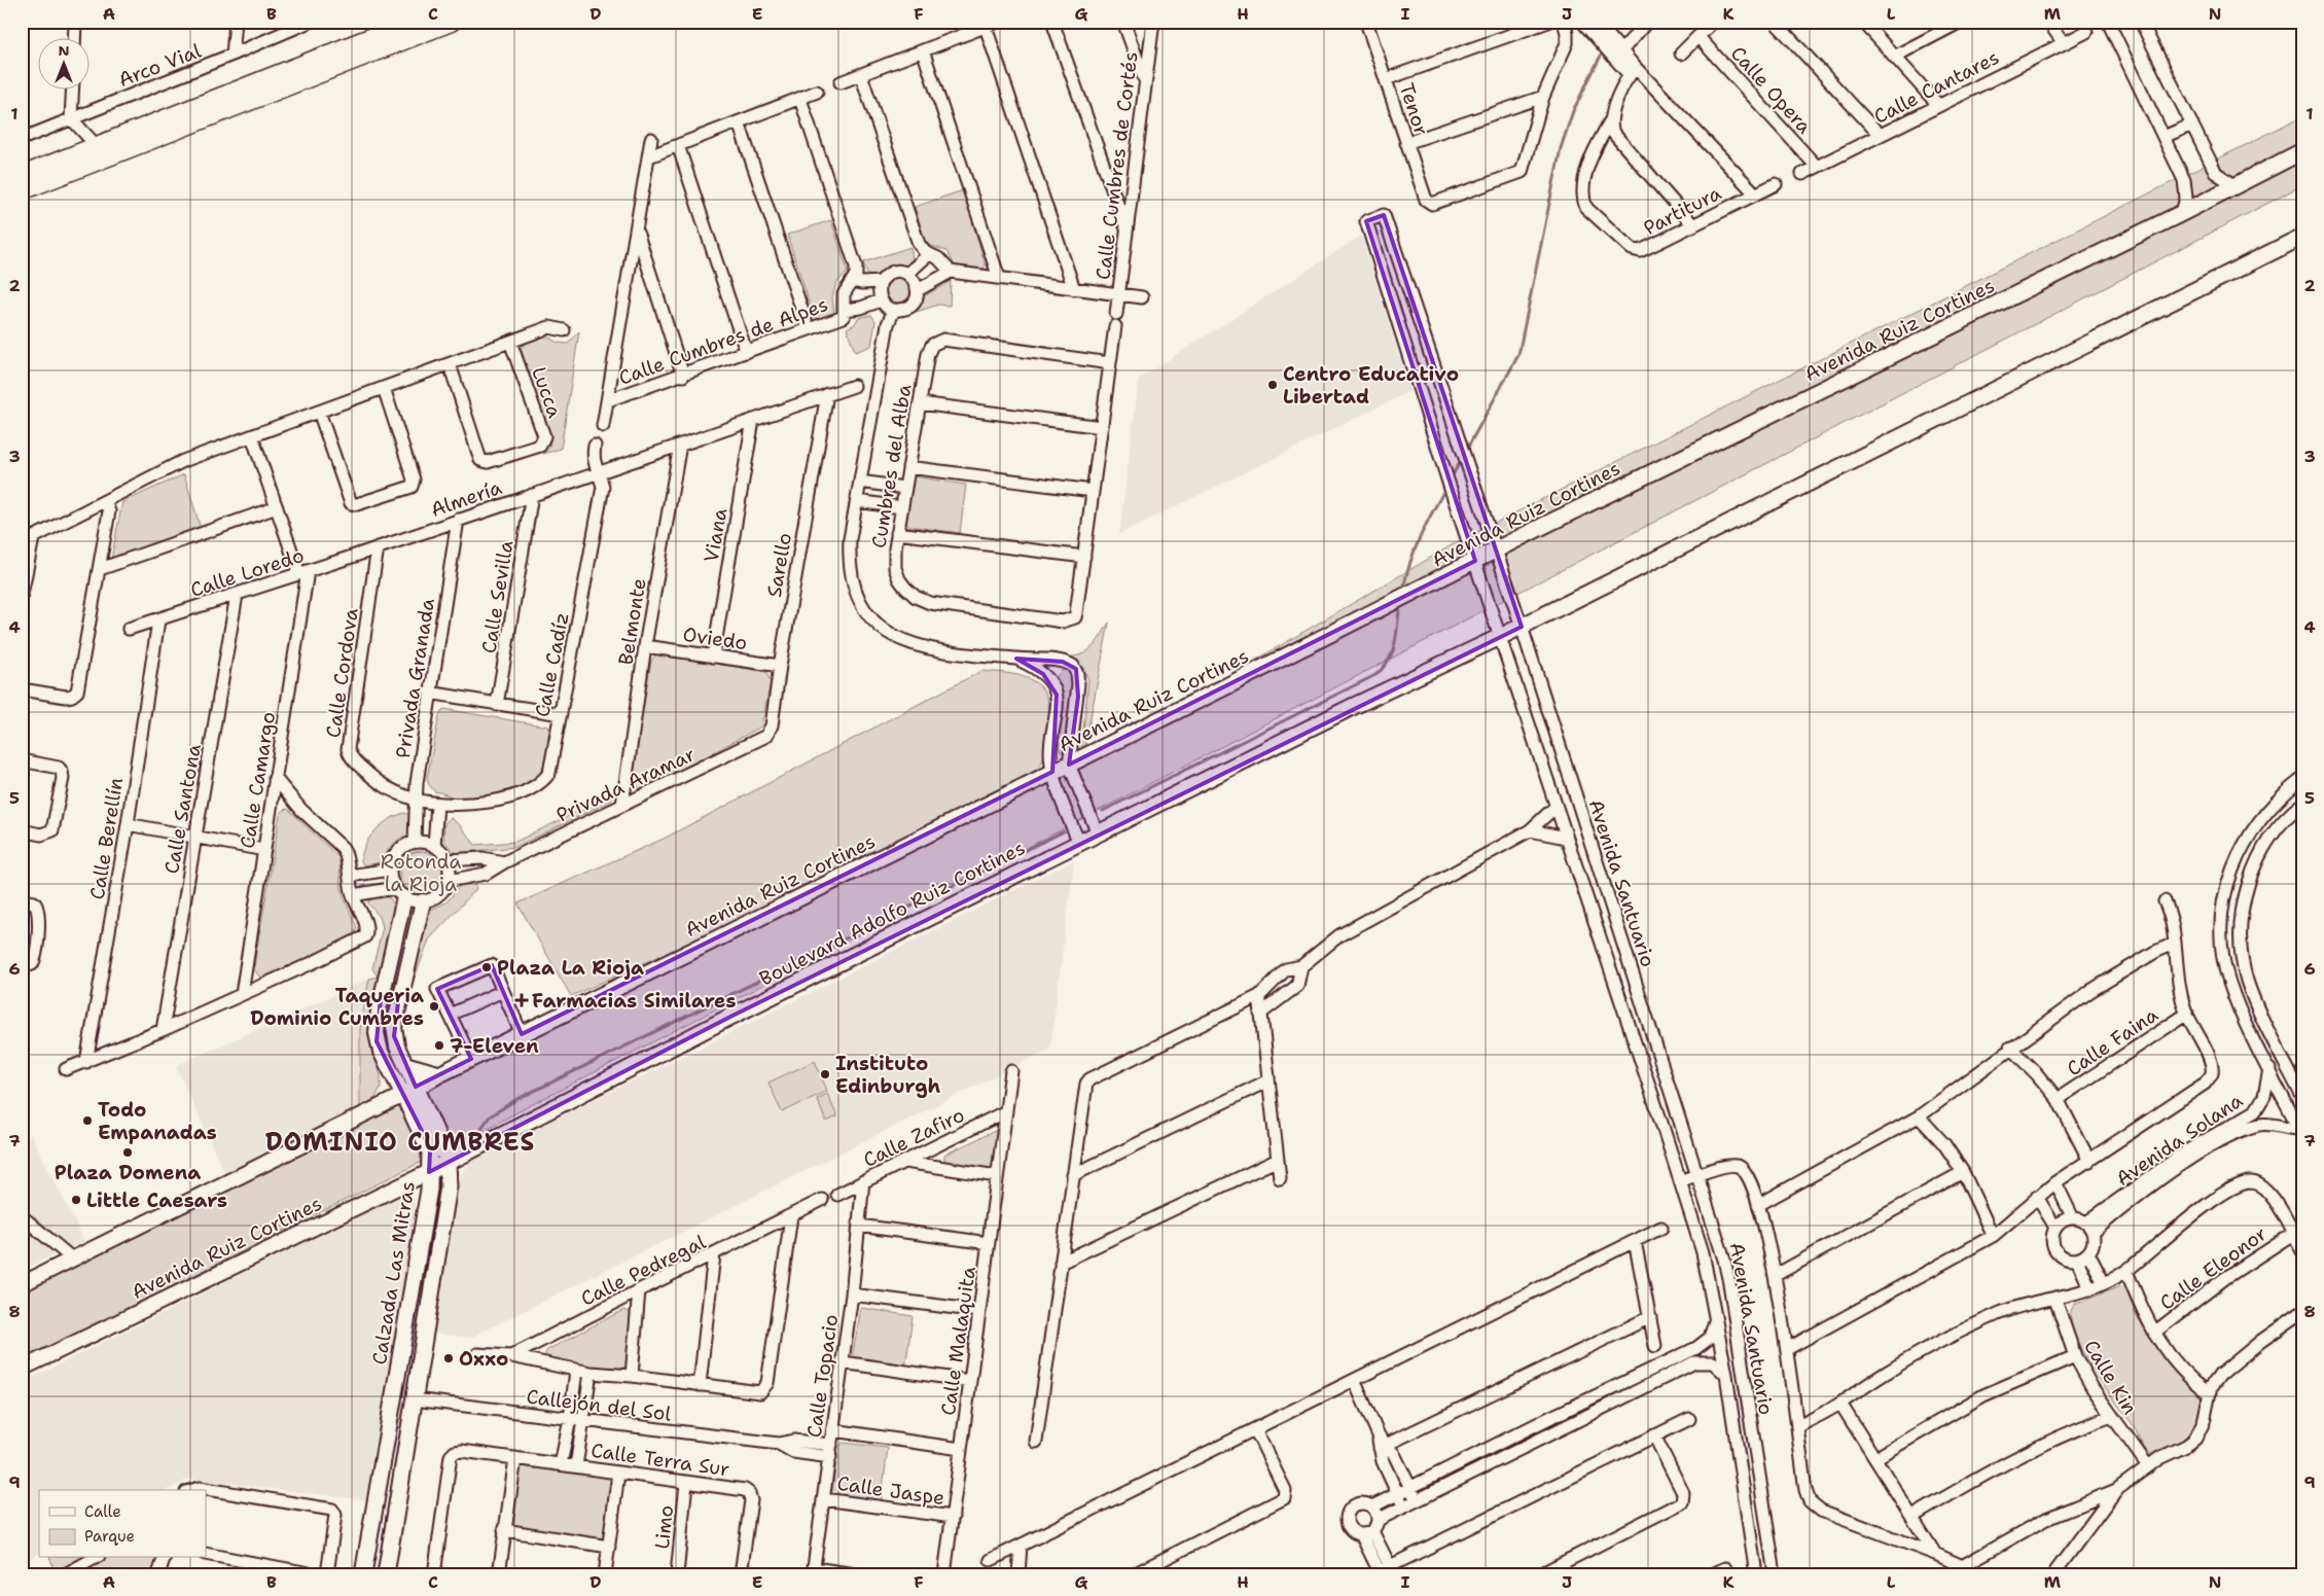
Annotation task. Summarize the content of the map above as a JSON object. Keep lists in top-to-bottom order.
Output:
{
  "streets": {
    "main road": ["Avenida Ruiz Cortines", "Boulevard Adolfo Ruiz Cortines", "Calzada Las Mitras"],
    "street": [
      "Arco Vial",
      "Calle Cantares",
      "Calle Opera",
      "Tenor",
      "Calle Cumbres de Cortés",
      "Partitura",
      "Calle Cumbres de Alpes",
      "Lucca",
      "Cumbres del Alba",
      "Almería",
      "Viana",
      "Sarello",
      "Calle Loredo",
      "Calle Sevilla",
      "Belmonte",
      "Oviedo",
      "Calle Cadíz",
      "Calle Cordova",
      "Privada Granada",
      "Calle Camargo",
      "Privada Aramar",
      "Calle Santona",
      "Calle Berellín",
      "Avenida Santuario",
      "Calle Faina",
      "Calle Zafiro",
      "Avenida Solana",
      "Calle Eleonor",
      "Calle Pedregal",
      "Calle Malaquita",
      "Calle Topacio",
      "Calle Kin",
      "Callejón del Sol",
      "Calle Terra Sur",
      "Calle Jaspe",
      "Limo"
    ]
  },
  "crossings": [
    ["Calle Cantares", "Calle Opera"],
    ["Avenida Ruiz Cortines", "Avenida Santuario"],
    ["Avenida Ruiz Cortines", "Boulevard Adolfo Ruiz Cortines"],
    ["Avenida Ruiz Cortines", "Calzada Las Mitras"],
    ["Almería", "Calle Loredo"],
    ["Almería", "Calle Sevilla"],
    ["Almería", "Calle Cadíz"],
    ["Almería", "Calle Cordova"],
    ["Almería", "Privada Granada"],
    ["Viana", "Oviedo"],
    ["Sarello", "Oviedo"],
    ["Sarello", "Privada Aramar"],
    ["Calle Loredo", "Calle Camargo"],
    ["Calle Loredo", "Calle Santona"],
    ["Calle Loredo", "Calle Berellín"],
    ["Belmonte", "Oviedo"],
    ["Belmonte", "Privada Aramar"],
    ["Calle Cadíz", "Calle Cordova"],
    ["Calle Cadíz", "Privada Granada"],
    ["Calle Cordova", "Privada Granada"],
    ["Privada Granada", "Privada Aramar"],
    ["Privada Granada", "Calzada Las Mitras"],
    ["Privada Aramar", "Calzada Las Mitras"],
    ["Boulevard Adolfo Ruiz Cortines", "Calzada Las Mitras"],
    ["Calle Zafiro", "Calle Malaquita"],
    ["Calle Zafiro", "Calle Topacio"],
    ["Calzada Las Mitras", "Callejón del Sol"],
    ["Calle Malaquita", "Calle Jaspe"],
    ["Calle Topacio", "Callejón del Sol"],
    ["Calle Topacio", "Calle Jaspe"],
    ["Callejón del Sol", "Calle Terra Sur"],
    ["Calle Terra Sur", "Limo"]
  ],
  "districts": ["DOMINIO CUMBRES"],
  "parks": ["Rotonda la Rioja"],
  "places": {
    "other": [
      "Centro Educativo Libertad",
      "Plaza La Rioja",
      "Taqueria Dominio Cumbres",
      "7-Eleven",
      "Instituto Edinburgh",
      "Todo Empanadas",
      "Plaza Domena",
      "Little Caesars",
      "Oxxo"
    ],
    "health": ["Farmacias Similares"]
  },
  "legend": ["Calle", "Parque"],
  "north": "top",
  "grid": {
    "columns": [
      "A",
      "B",
      "C",
      "D",
      "E",
      "F",
      "G",
      "H",
      "I",
      "J",
      "K",
      "L",
      "M",
      "N"
    ],
    "rows": [
      "1",
      "2",
      "3",
      "4",
      "5",
      "6",
      "7",
      "8",
      "9"
    ]
  }
}
